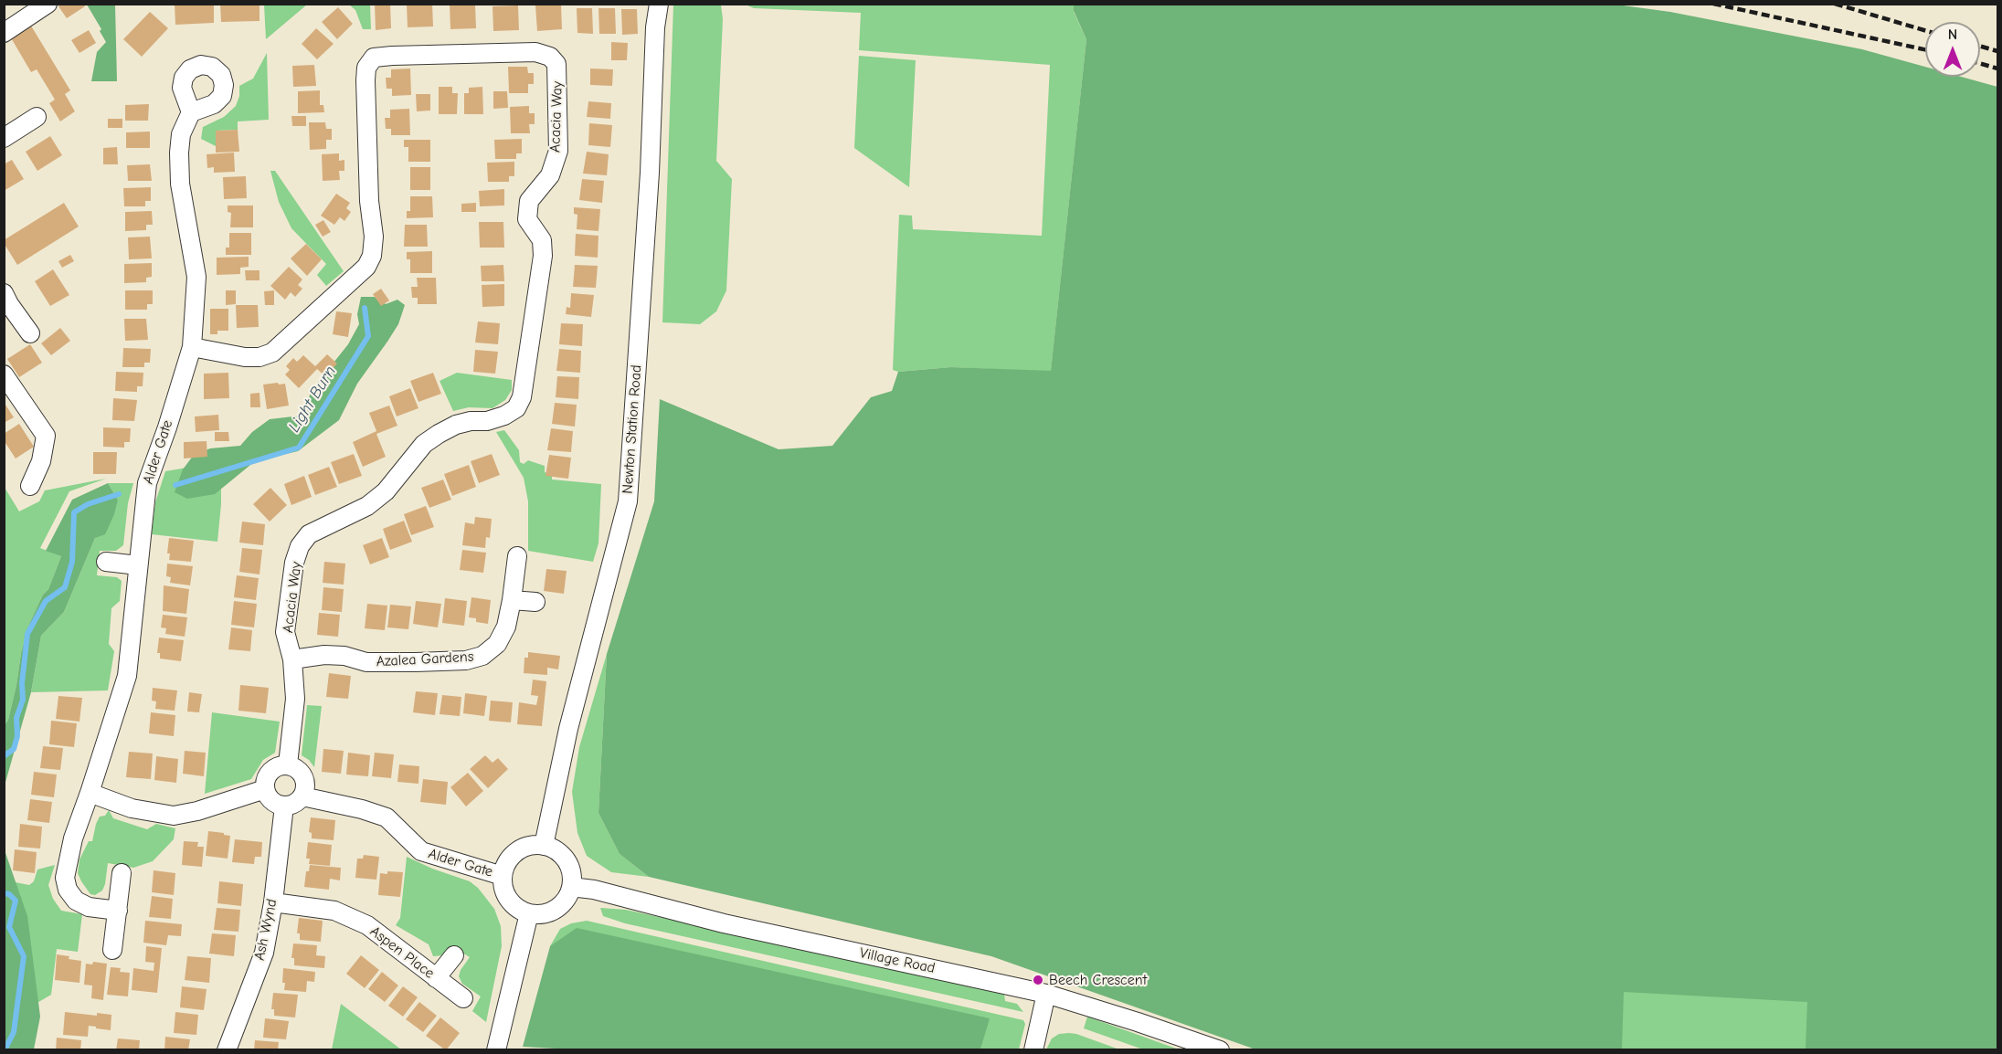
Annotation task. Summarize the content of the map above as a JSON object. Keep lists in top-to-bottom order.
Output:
{
  "streets": {
    "street": [
      "Acacia Way",
      "Newton Station Road",
      "Alder Gate",
      "Azalea Gardens",
      "Ash Wynd",
      "Aspen Place",
      "Village Road"
    ]
  },
  "crossings": [
    ["Acacia Way", "Alder Gate"],
    ["Acacia Way", "Azalea Gardens"],
    ["Acacia Way", "Ash Wynd"],
    ["Newton Station Road", "Alder Gate"],
    ["Newton Station Road", "Village Road"],
    ["Alder Gate", "Ash Wynd"],
    ["Alder Gate", "Village Road"],
    ["Ash Wynd", "Aspen Place"]
  ],
  "water": ["Light Burn"],
  "places": ["Beech Crescent"],
  "north": "top"
}
